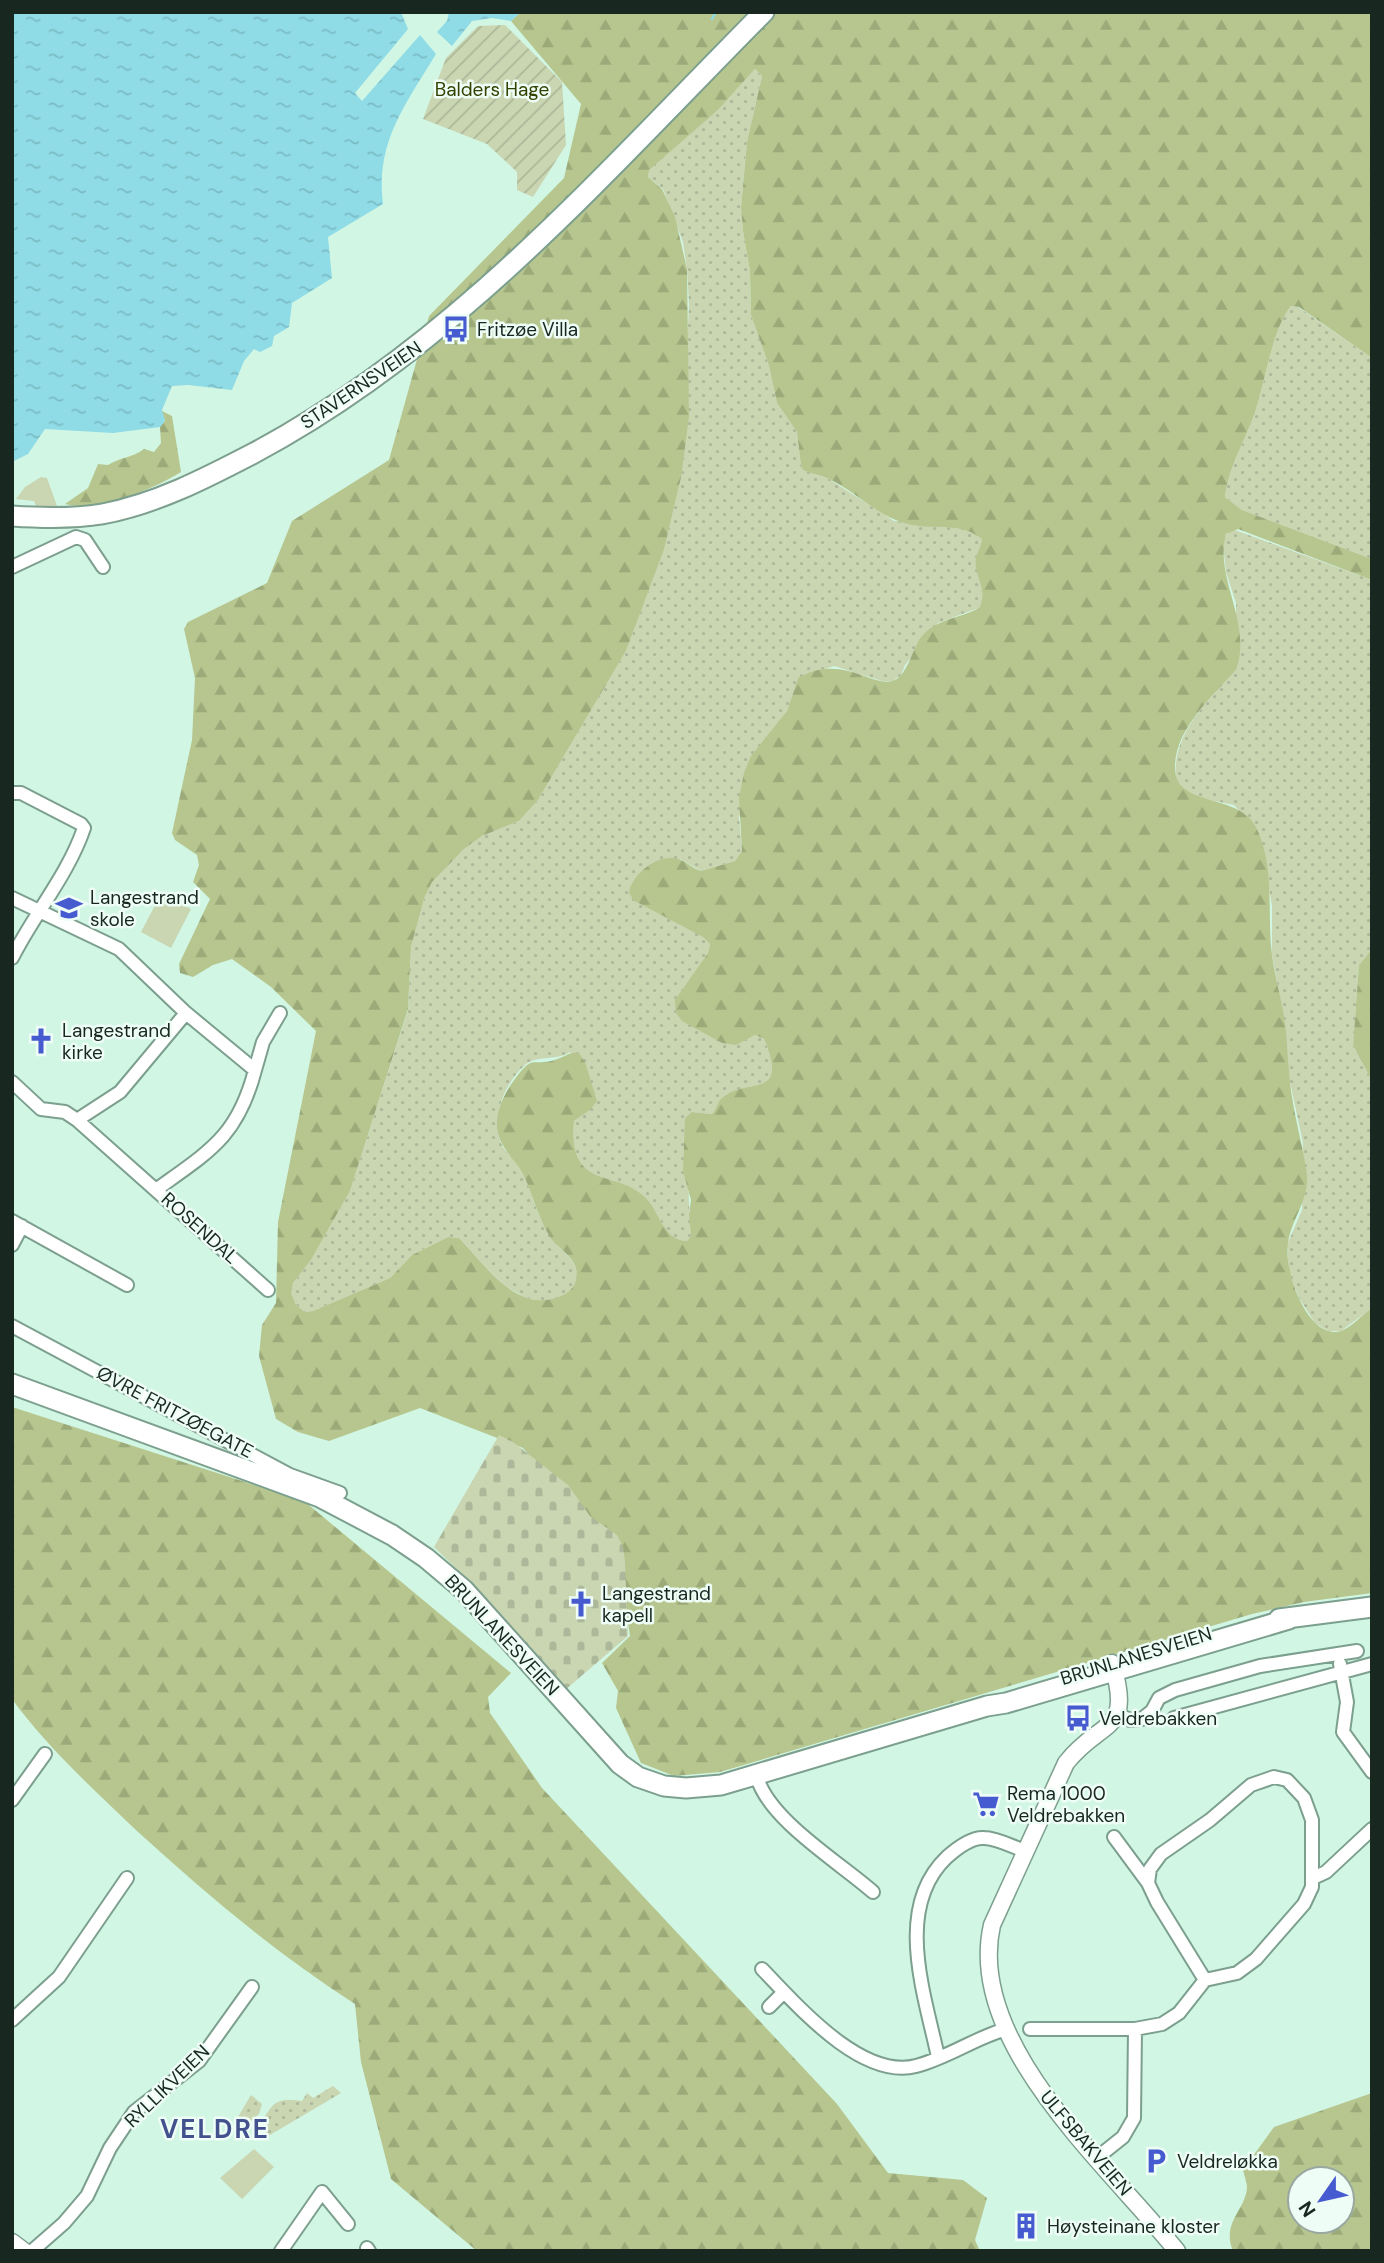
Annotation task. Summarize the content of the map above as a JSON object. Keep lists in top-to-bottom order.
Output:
{
  "streets": {
    "main road": ["STAVERNSVEIEN", "BRUNLANESVEIEN"],
    "street": [
      "ROSENDAL",
      "ØVRE FRITZØEGATE",
      "RYLLIKVEIEN",
      "ULFSBAKVEIEN"
    ]
  },
  "districts": ["VELDRE"],
  "parks": ["Balders Hage"],
  "places": {
    "bus stop": ["Fritzøe Villa", "Veldrebakken"],
    "school or university": ["Langestrand skole"],
    "church": ["Langestrand kirke", "Langestrand kapell"],
    "supermarket": ["Rema 1000 Veldrebakken"],
    "parking": ["Veldreløkka"],
    "building": ["Høysteinane kloster"]
  },
  "north": "bottom left"
}
